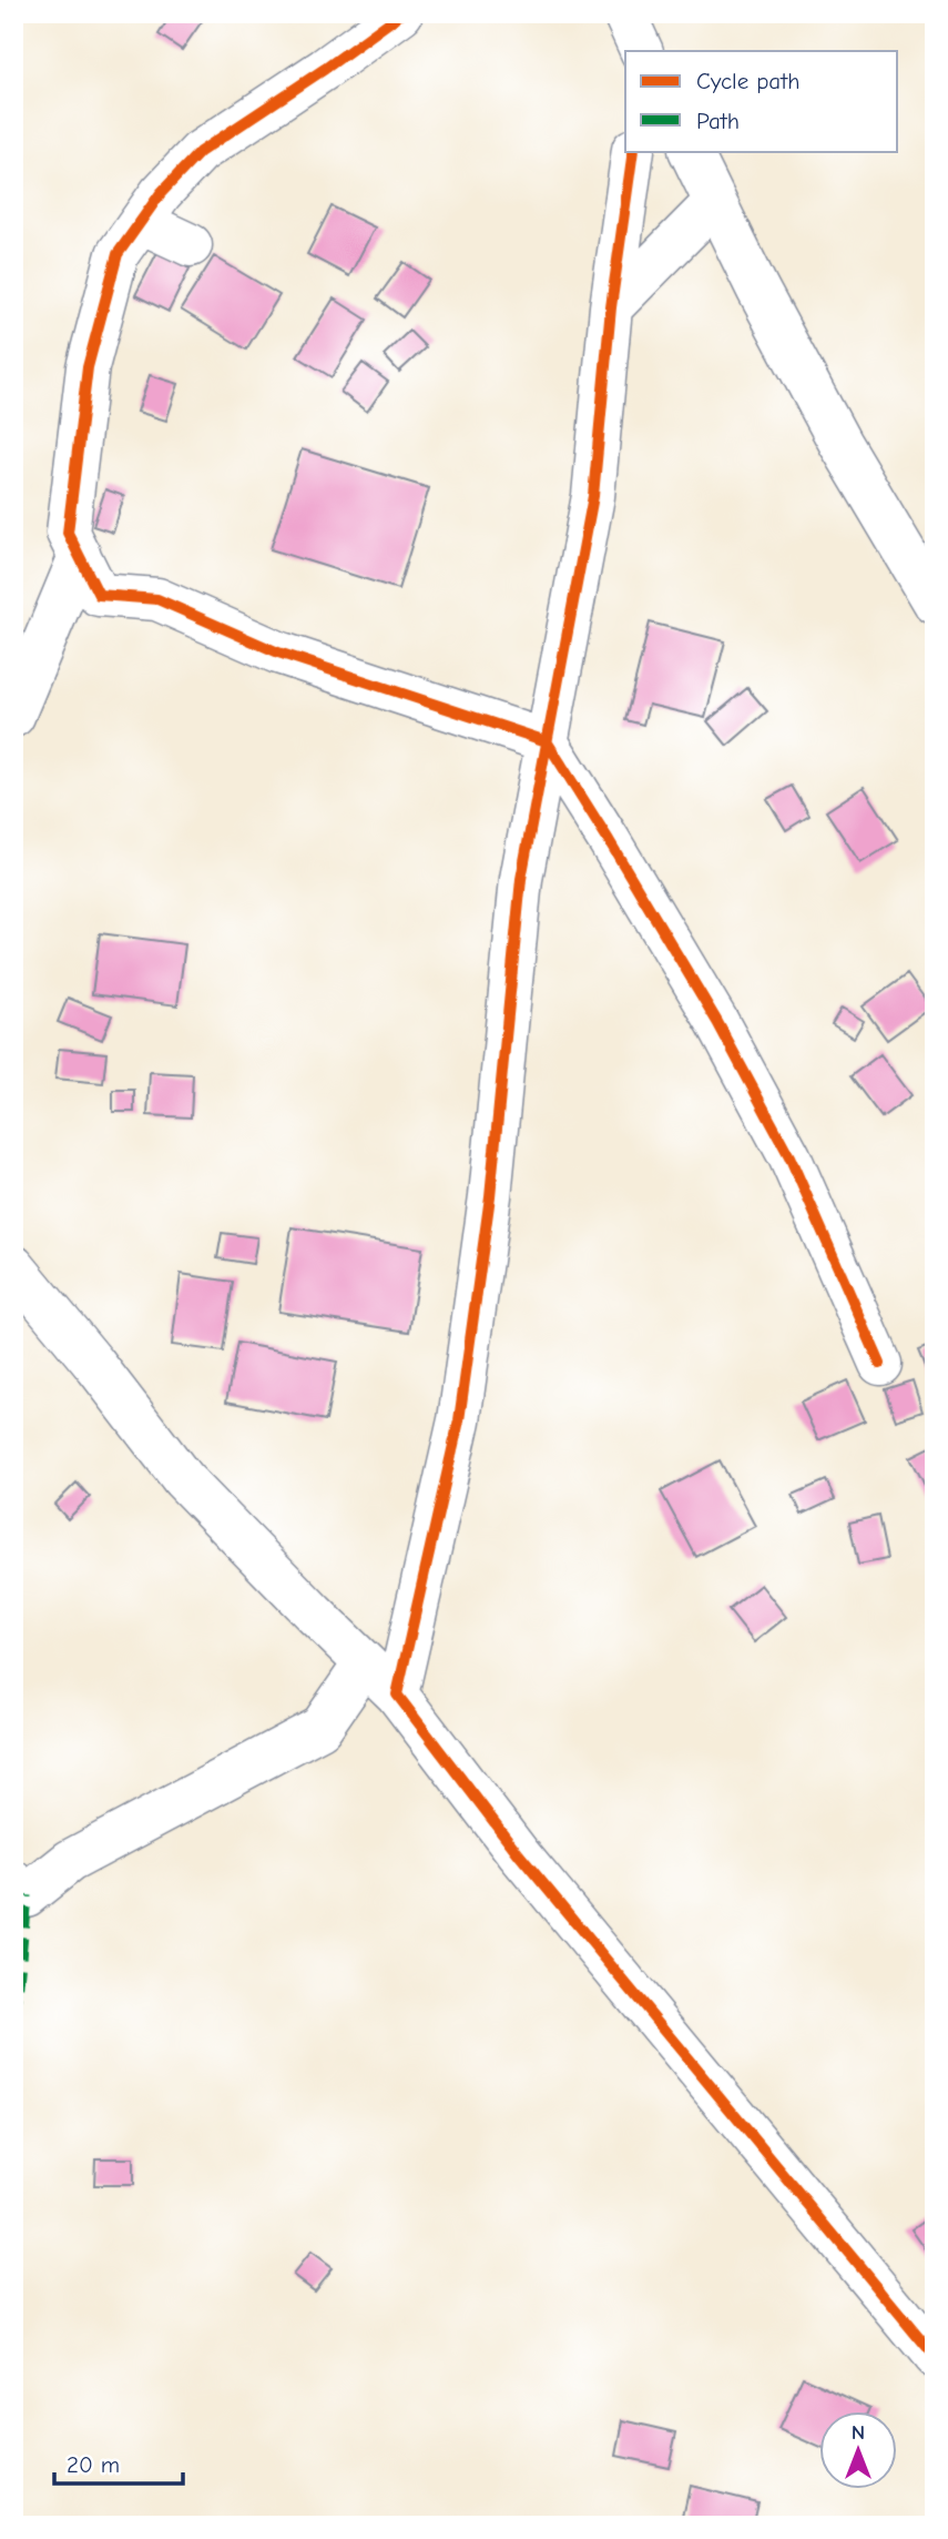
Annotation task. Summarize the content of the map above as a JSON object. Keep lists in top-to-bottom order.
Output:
{
  "legend": ["Cycle path", "Path"],
  "scale_bar": "20 m",
  "north": "top"
}
